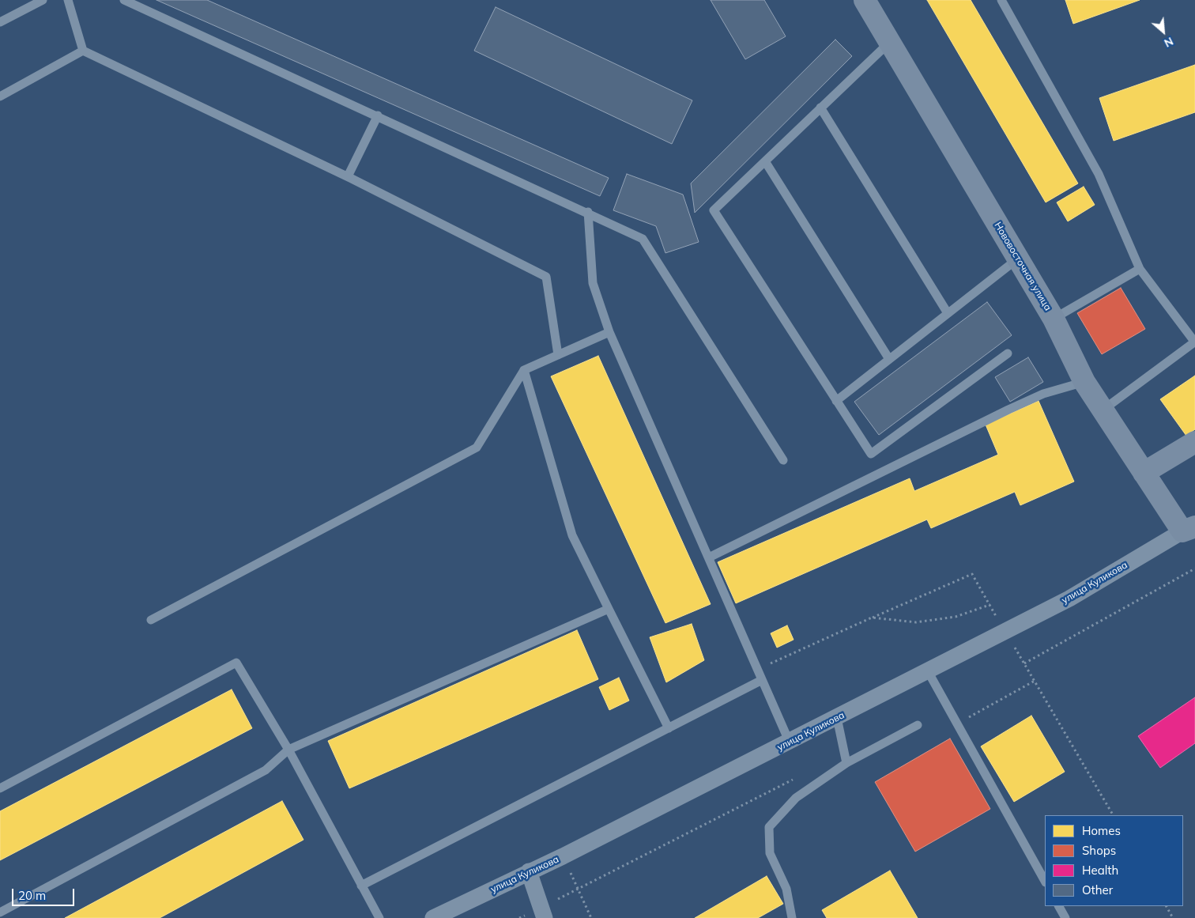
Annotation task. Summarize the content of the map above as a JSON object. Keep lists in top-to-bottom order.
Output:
{
  "streets": {
    "main road": ["Нововосточная улица"],
    "street": ["улица Куликова"]
  },
  "crossings": [
    ["Нововосточная улица", "улица Куликова"]
  ],
  "legend": [
    "Homes",
    "Shops",
    "Health",
    "Other"
  ],
  "scale_bar": "20 m",
  "north": "bottom right"
}
